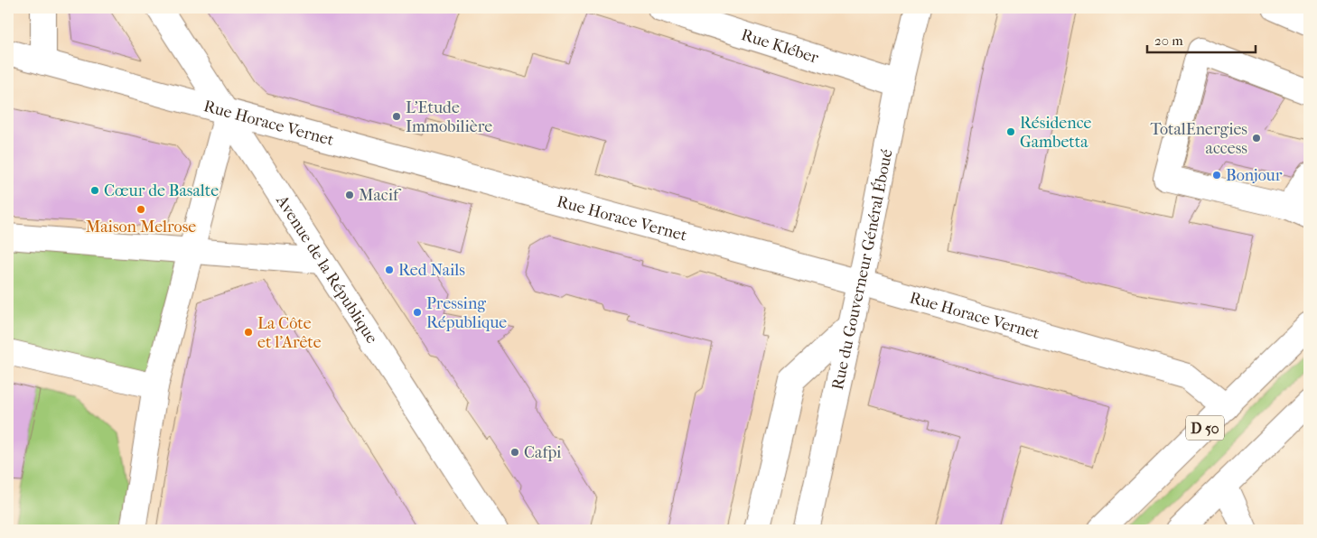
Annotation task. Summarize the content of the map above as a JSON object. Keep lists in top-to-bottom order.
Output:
{
  "streets": {
    "street": [
      "Rue Kléber",
      "Rue Horace Vernet",
      "Avenue de la République",
      "Rue du Gouverneur Général Éboué",
      "D 50"
    ]
  },
  "crossings": [
    ["Rue Kléber", "Rue du Gouverneur Général Éboué"],
    ["Rue Horace Vernet", "Avenue de la République"],
    ["Rue Horace Vernet", "Rue du Gouverneur Général Éboué"],
    ["Rue Horace Vernet", "D 50"]
  ],
  "places": [
    "L'Etude Immobilière",
    "Résidence Gambetta",
    "TotalEnergies access",
    "Bonjour",
    "Cœur de Basalte",
    "Macif",
    "Maison Melrose",
    "Red Nails",
    "Pressing République",
    "La Côte et l'Arête",
    "Cafpi"
  ],
  "scale_bar": "20 m"
}
